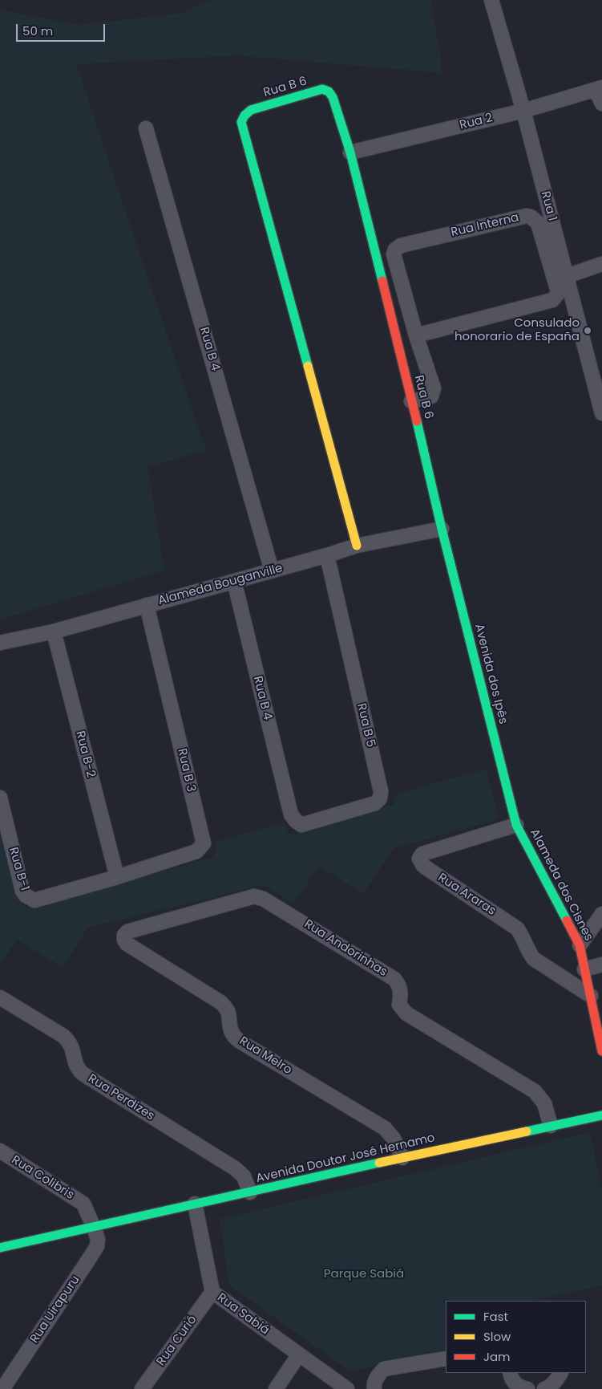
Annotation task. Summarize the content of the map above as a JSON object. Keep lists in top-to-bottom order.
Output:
{
  "streets": {
    "street": [
      "Rua B 6",
      "Rua 2",
      "Rua 1",
      "Rua Interna",
      "Rua B 4",
      "Alameda Bouganville",
      "Avenida dos Ipês",
      "Rua B 5",
      "Rua B-2",
      "Rua B 3",
      "Rua B-1",
      "Alameda dos Cisnes",
      "Rua Araras",
      "Rua Andorinhas",
      "Rua Melro",
      "Rua Perdizes",
      "Avenida Doutor José Hernamo",
      "Rua Colibris",
      "Rua Uirapuru",
      "Rua Sabiá",
      "Rua Curió"
    ]
  },
  "crossings": [
    ["Rua B 6", "Rua 2"],
    ["Rua B 6", "Rua Interna"],
    ["Rua B 6", "Alameda Bouganville"],
    ["Rua B 6", "Avenida dos Ipês"],
    ["Rua 2", "Rua 1"],
    ["Rua B 4", "Alameda Bouganville"],
    ["Rua B 4", "Rua B 5"],
    ["Alameda Bouganville", "Avenida dos Ipês"],
    ["Alameda Bouganville", "Rua B 5"],
    ["Alameda Bouganville", "Rua B-2"],
    ["Alameda Bouganville", "Rua B 3"],
    ["Avenida dos Ipês", "Alameda dos Cisnes"],
    ["Avenida dos Ipês", "Rua Araras"],
    ["Rua B-2", "Rua B 3"],
    ["Rua B-2", "Rua B-1"],
    ["Rua B 3", "Rua B-1"],
    ["Alameda dos Cisnes", "Rua Araras"],
    ["Rua Andorinhas", "Rua Melro"],
    ["Rua Andorinhas", "Avenida Doutor José Hernamo"],
    ["Rua Melro", "Avenida Doutor José Hernamo"],
    ["Rua Perdizes", "Avenida Doutor José Hernamo"],
    ["Avenida Doutor José Hernamo", "Rua Colibris"],
    ["Avenida Doutor José Hernamo", "Rua Uirapuru"],
    ["Avenida Doutor José Hernamo", "Rua Sabiá"],
    ["Rua Colibris", "Rua Uirapuru"],
    ["Rua Sabiá", "Rua Curió"]
  ],
  "parks": ["Parque Sabiá"],
  "places": ["Consulado honorario de España"],
  "legend": ["Fast", "Slow", "Jam"],
  "scale_bar": "50 m"
}
